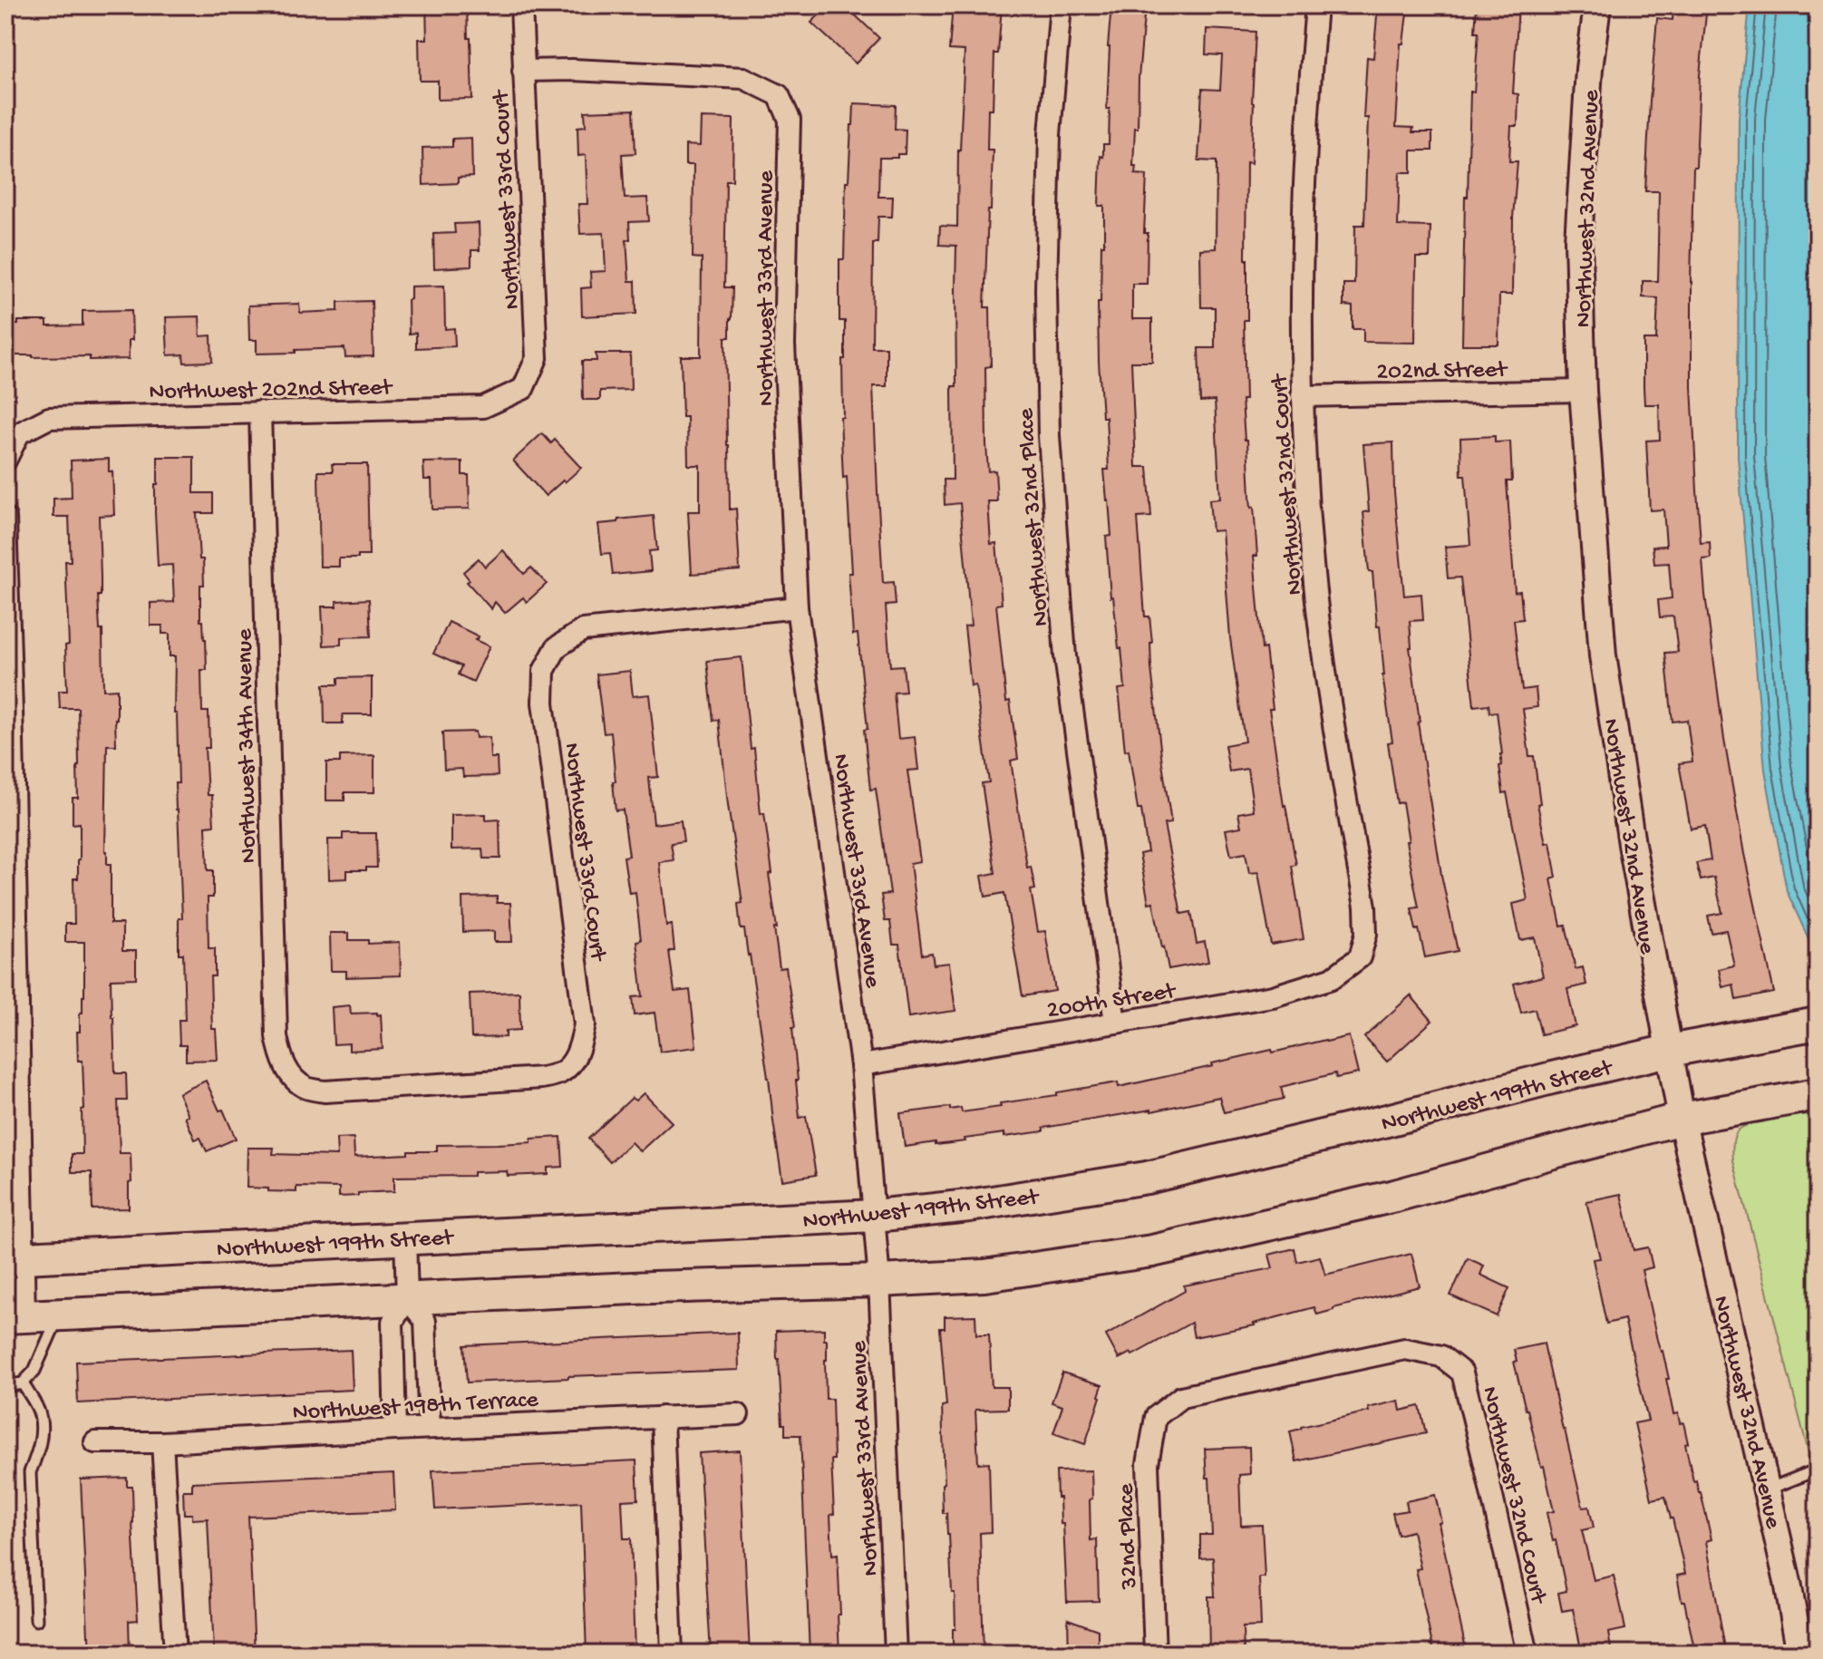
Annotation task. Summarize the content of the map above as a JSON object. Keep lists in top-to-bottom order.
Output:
{
  "streets": {
    "main road": ["Northwest 199th Street"],
    "street": [
      "Northwest 33rd Court",
      "Northwest 32nd Avenue",
      "Northwest 33rd Avenue",
      "202nd Street",
      "Northwest 202nd Street",
      "Northwest 32nd Court",
      "Northwest 32nd Place",
      "Northwest 34th Avenue",
      "200th Street",
      "Northwest 198th Terrace",
      "32nd Place"
    ]
  },
  "crossings": [
    ["Northwest 33rd Court", "Northwest 33rd Avenue"],
    ["Northwest 33rd Court", "Northwest 202nd Street"],
    ["Northwest 33rd Court", "Northwest 34th Avenue"],
    ["Northwest 32nd Avenue", "202nd Street"],
    ["Northwest 32nd Avenue", "Northwest 199th Street"],
    ["Northwest 33rd Avenue", "200th Street"],
    ["Northwest 33rd Avenue", "Northwest 199th Street"],
    ["202nd Street", "Northwest 32nd Court"],
    ["Northwest 202nd Street", "Northwest 34th Avenue"],
    ["Northwest 32nd Court", "200th Street"],
    ["Northwest 32nd Court", "32nd Place"],
    ["Northwest 32nd Place", "200th Street"]
  ]
}
